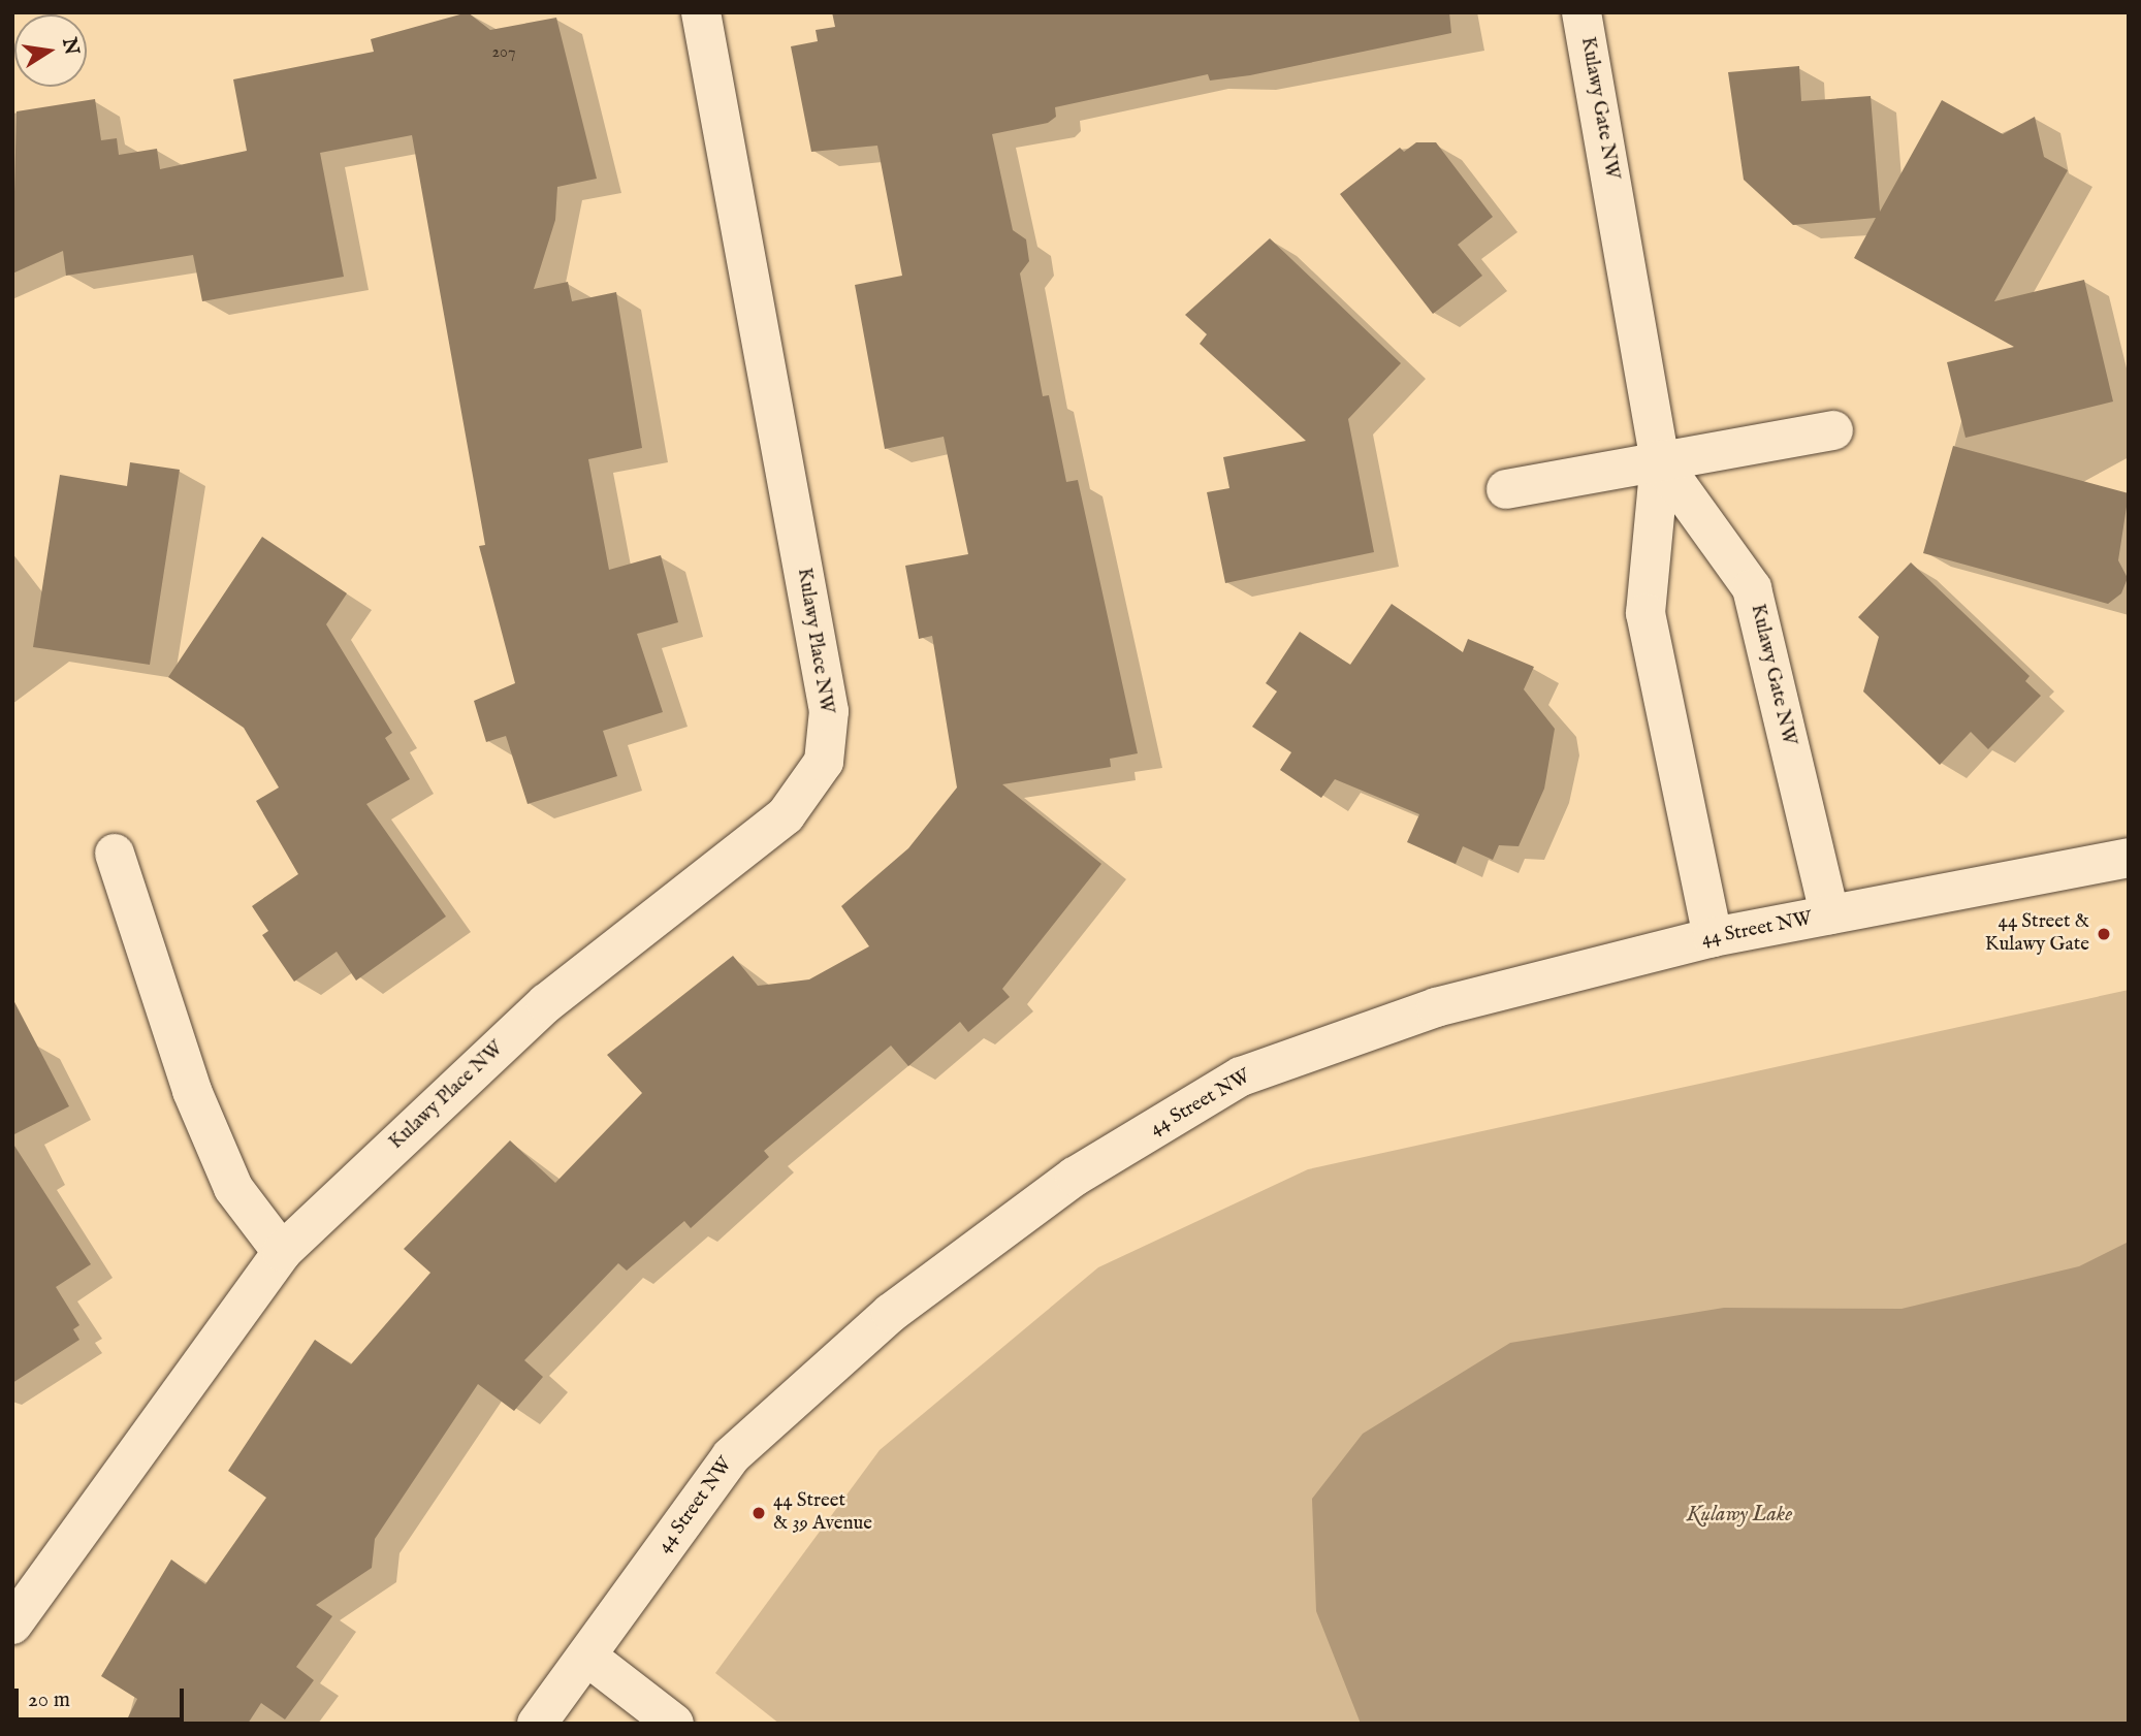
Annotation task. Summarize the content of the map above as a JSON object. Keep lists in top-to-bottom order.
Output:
{
  "streets": {
    "street": ["Kulawy Gate NW", "Kulawy Place NW", "44 Street NW"]
  },
  "crossings": [
    ["Kulawy Gate NW", "44 Street NW"]
  ],
  "water": ["Kulawy Lake"],
  "places": ["44 Street & Kulawy Gate", "44 Street & 39 Avenue"],
  "house_numbers": ["207"],
  "scale_bar": "20 m",
  "north": "right"
}
